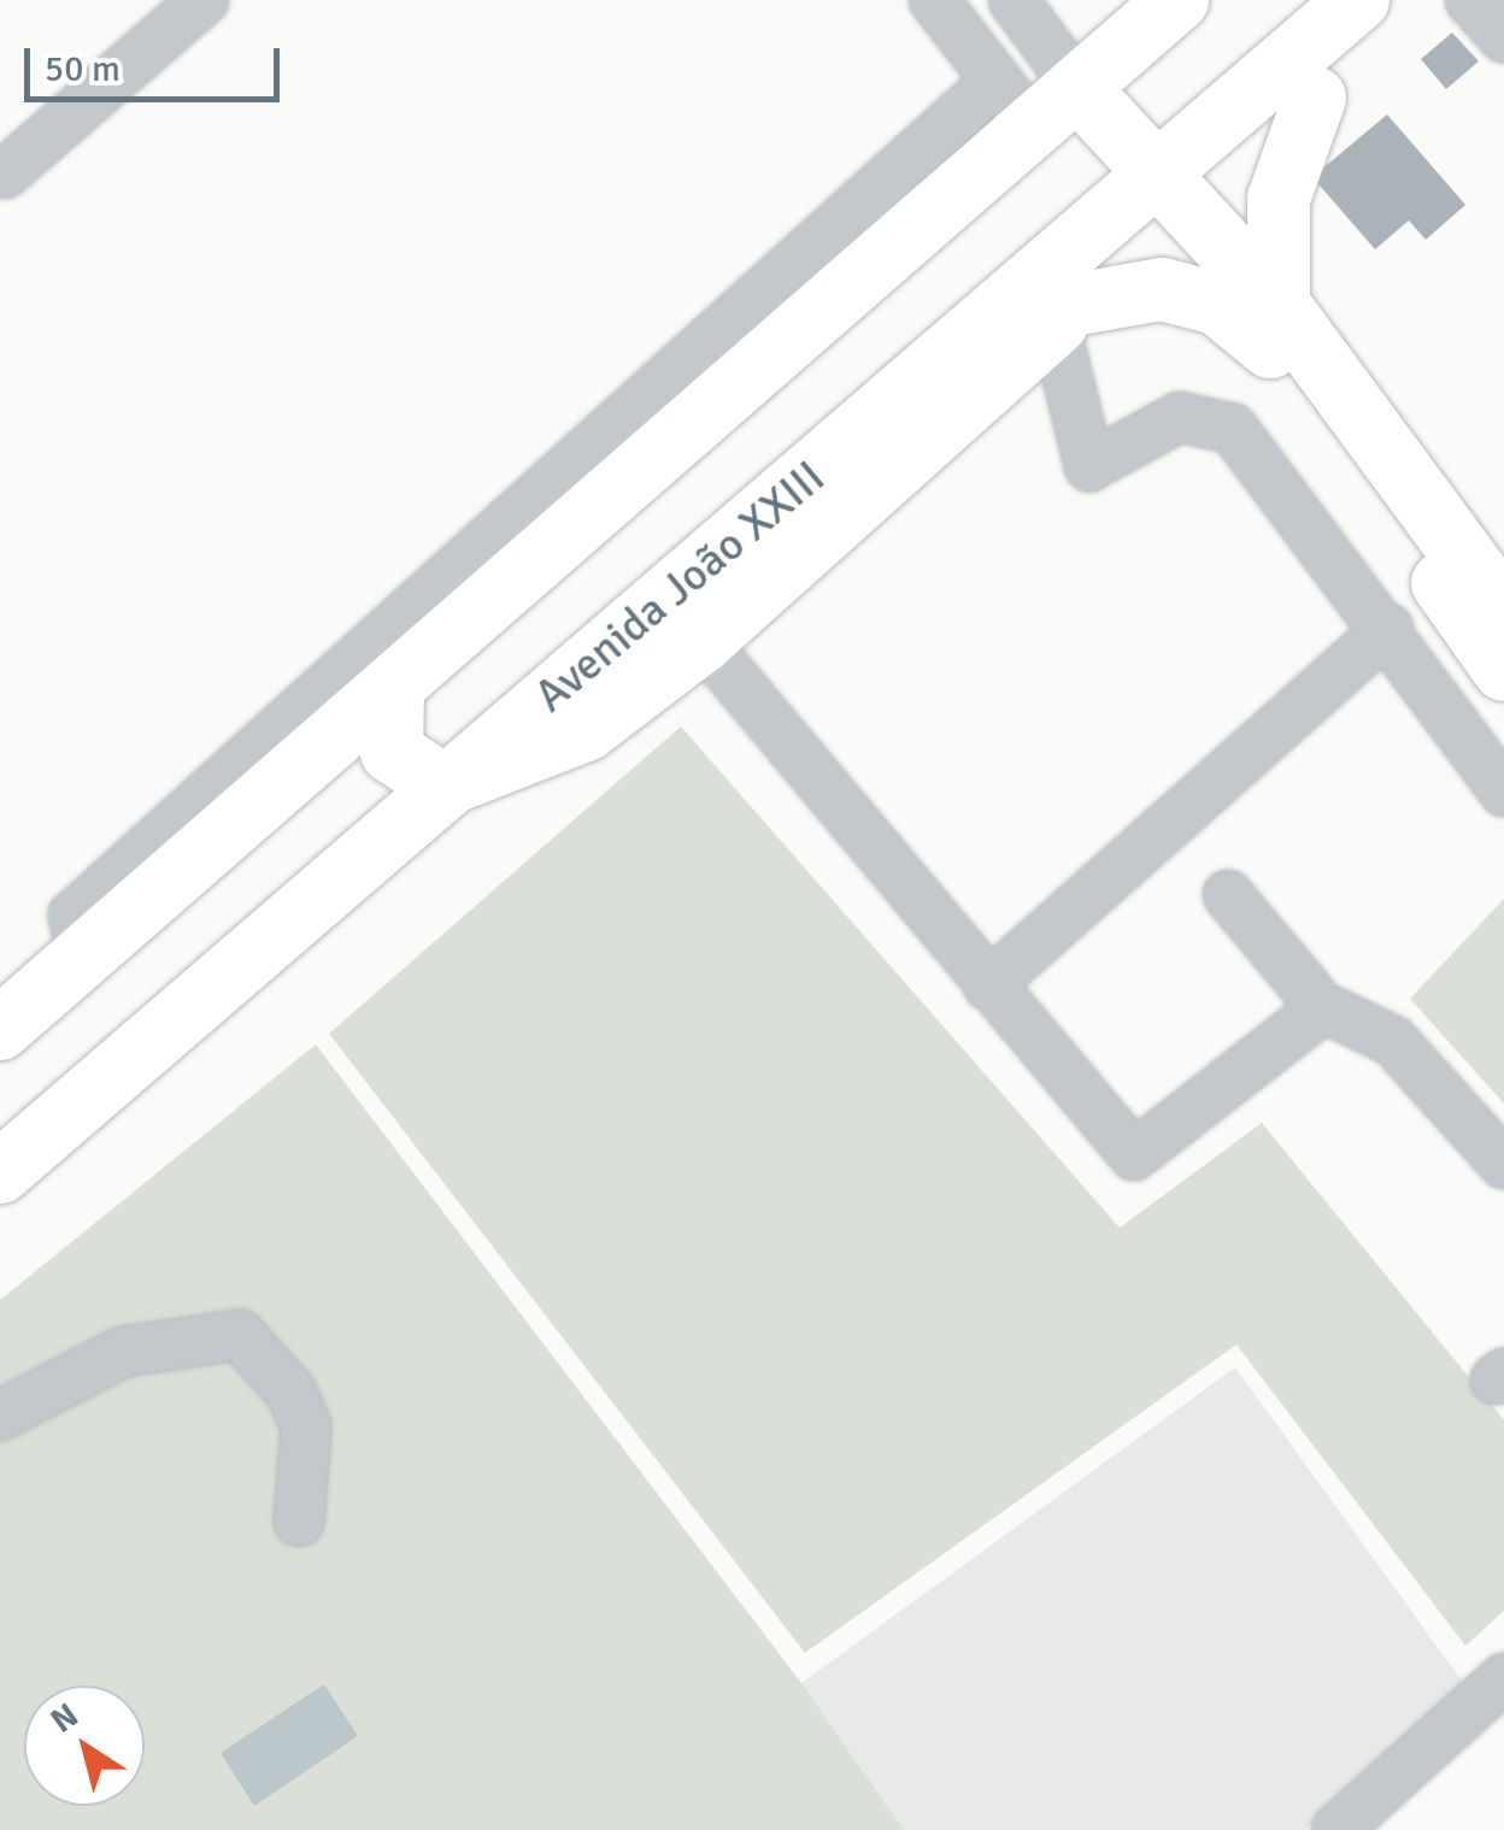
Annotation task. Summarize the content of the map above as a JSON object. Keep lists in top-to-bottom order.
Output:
{
  "streets": {
    "main road": ["Avenida João XXIII"]
  },
  "scale_bar": "50 m",
  "north": "top left"
}
